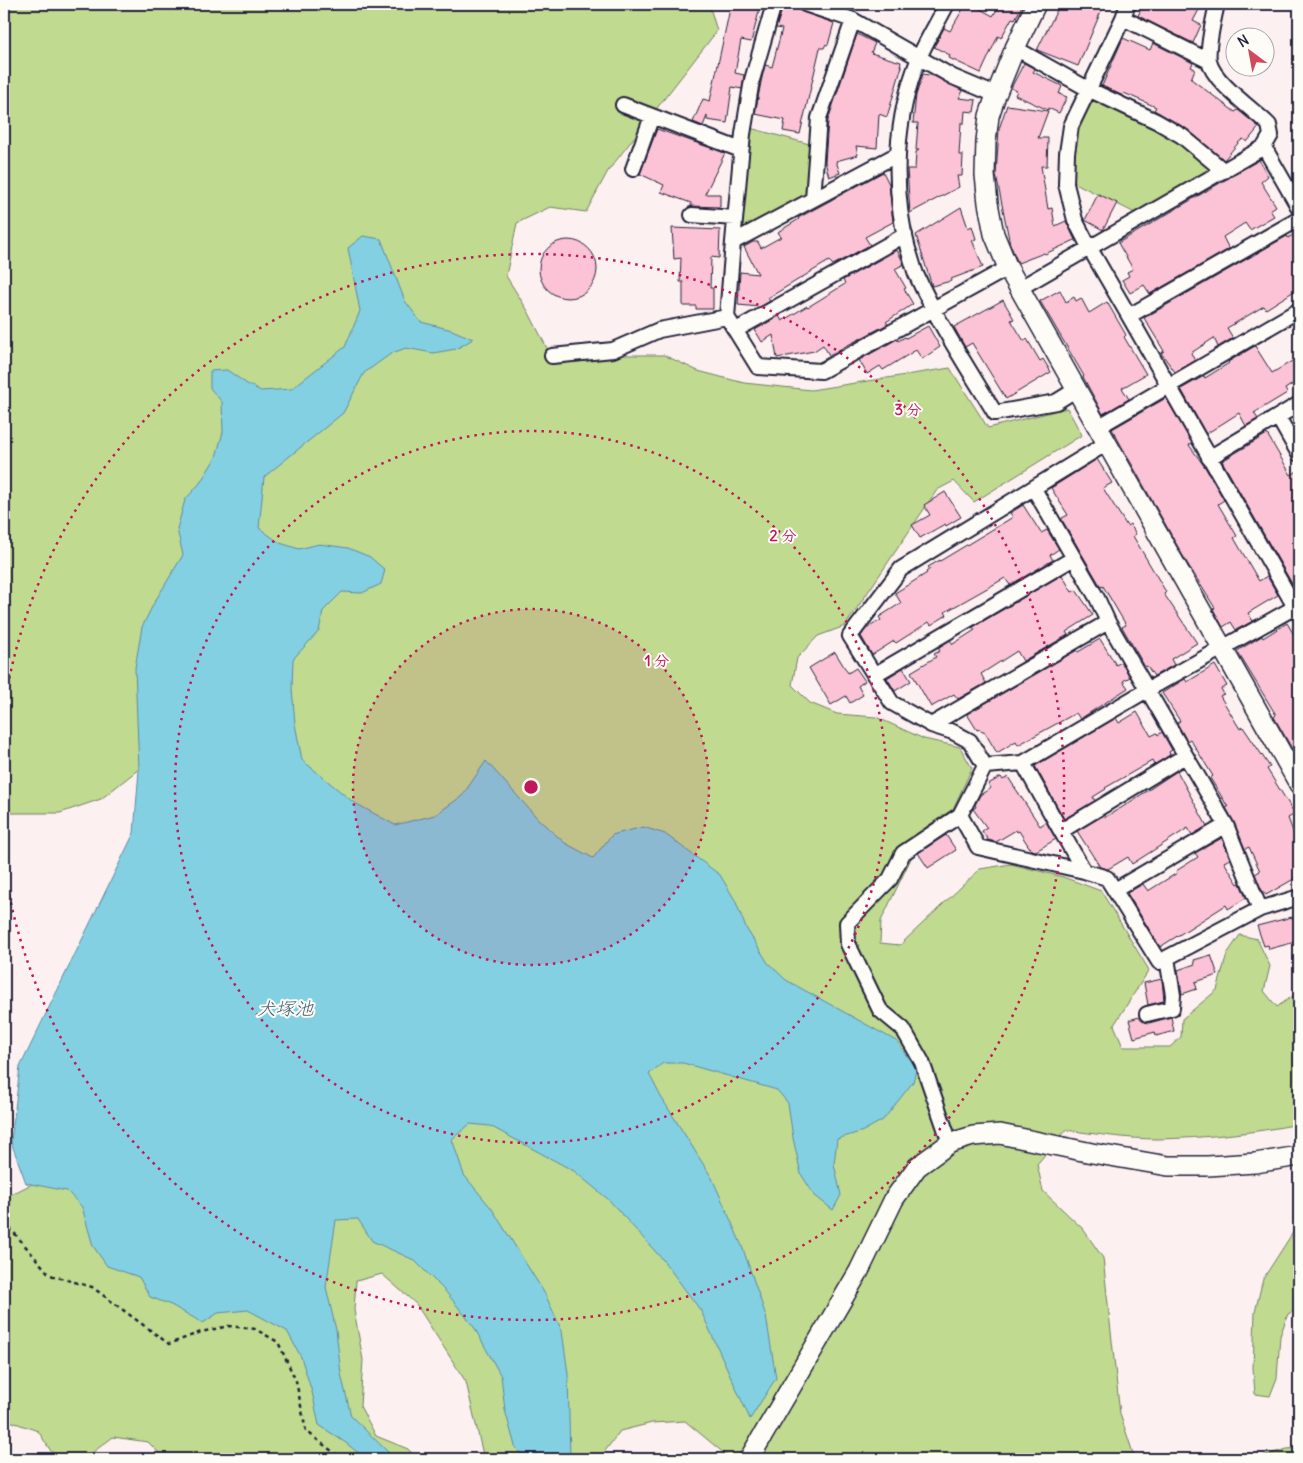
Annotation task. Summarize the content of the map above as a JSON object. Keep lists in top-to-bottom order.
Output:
{
  "water": ["犬塚池"],
  "north": "top left",
  "rings": ["3 分", "2 分", "1 分"]
}
